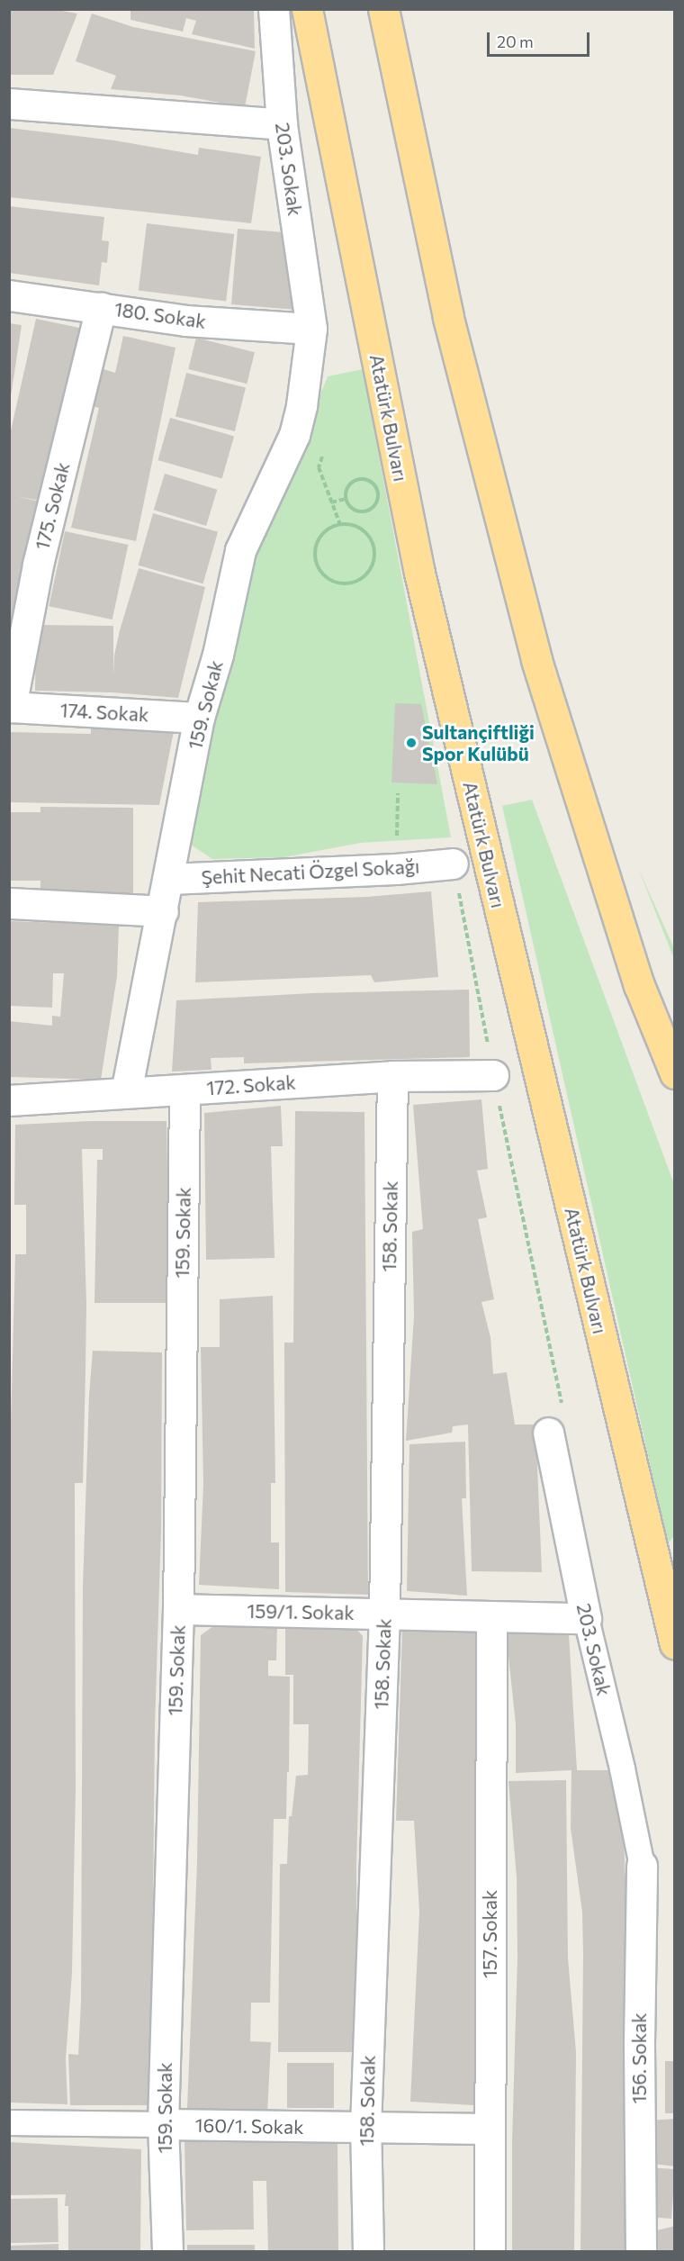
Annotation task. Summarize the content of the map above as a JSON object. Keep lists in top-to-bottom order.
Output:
{
  "streets": {
    "highway": ["Atatürk Bulvarı"],
    "street": [
      "203. Sokak",
      "180. Sokak",
      "175. Sokak",
      "159. Sokak",
      "174. Sokak",
      "Şehit Necati Özgel Sokağı",
      "172. Sokak",
      "158. Sokak",
      "159/1. Sokak",
      "157. Sokak",
      "156. Sokak",
      "160/1. Sokak"
    ]
  },
  "crossings": [
    ["203. Sokak", "180. Sokak"],
    ["203. Sokak", "159. Sokak"],
    ["203. Sokak", "159/1. Sokak"],
    ["203. Sokak", "156. Sokak"],
    ["180. Sokak", "175. Sokak"],
    ["180. Sokak", "159. Sokak"],
    ["175. Sokak", "174. Sokak"],
    ["159. Sokak", "174. Sokak"],
    ["159. Sokak", "Şehit Necati Özgel Sokağı"],
    ["159. Sokak", "172. Sokak"],
    ["159. Sokak", "159/1. Sokak"],
    ["159. Sokak", "160/1. Sokak"],
    ["172. Sokak", "158. Sokak"],
    ["158. Sokak", "159/1. Sokak"],
    ["158. Sokak", "160/1. Sokak"],
    ["159/1. Sokak", "157. Sokak"],
    ["157. Sokak", "160/1. Sokak"]
  ],
  "places": ["Sultançiftliği Spor Kulübü"],
  "scale_bar": "20 m"
}
